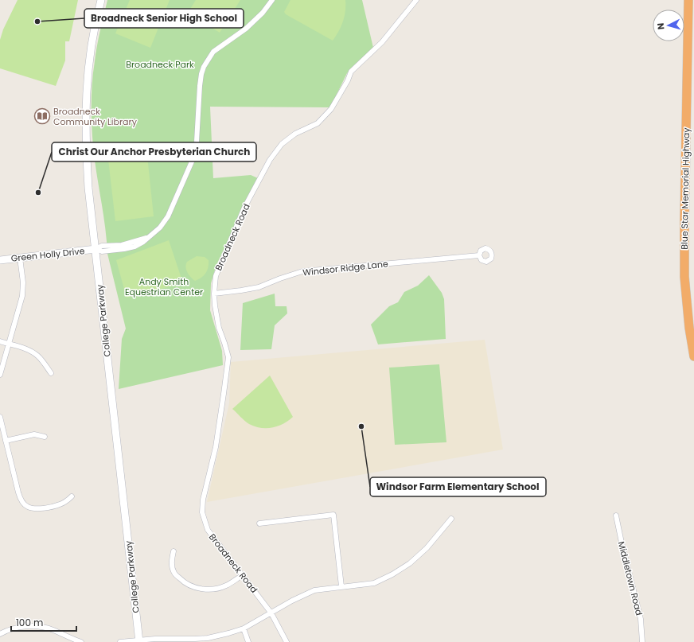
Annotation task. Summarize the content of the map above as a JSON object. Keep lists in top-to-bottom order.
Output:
{
  "streets": {
    "highway": ["Blue Star Memorial Highway"],
    "main road": ["Green Holly Drive", "College Parkway"],
    "street": ["Broadneck Road", "Windsor Ridge Lane", "Middletown Road"]
  },
  "crossings": [
    ["Broadneck Road", "Windsor Ridge Lane"],
    ["Green Holly Drive", "College Parkway"]
  ],
  "parks": ["Broadneck Park", "Andy Smith Equestrian Center"],
  "places": {
    "other": ["Broadneck Senior High School", "Christ Our Anchor Presbyterian Church", "Windsor Farm Elementary School"],
    "library": ["Broadneck Community Library"]
  },
  "scale_bar": "100 m",
  "north": "left"
}
